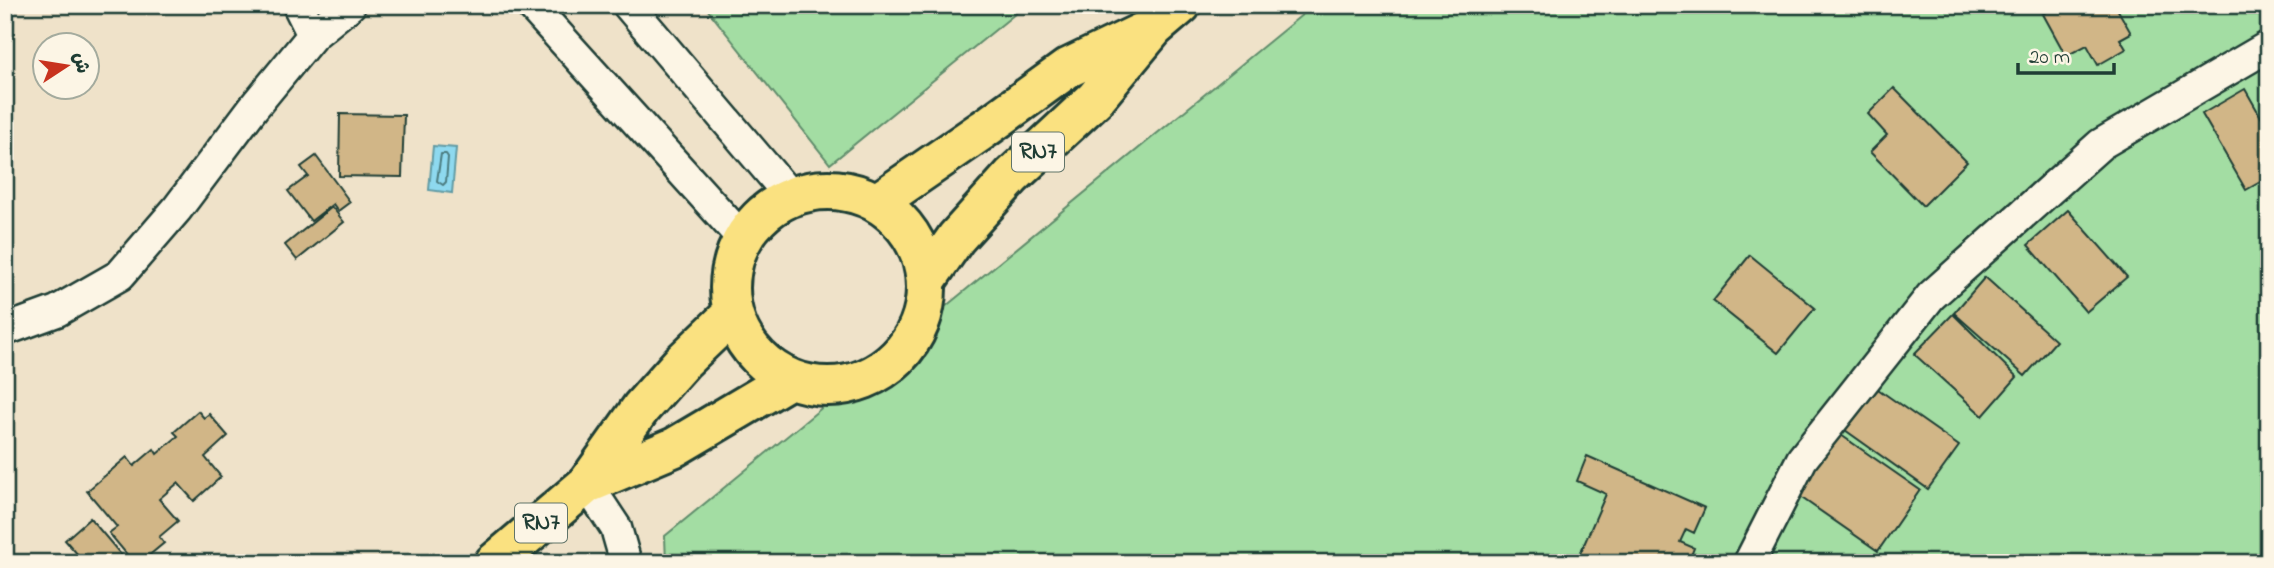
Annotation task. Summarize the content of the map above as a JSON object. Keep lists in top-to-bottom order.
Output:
{
  "streets": {
    "main road": ["RN7"]
  },
  "scale_bar": "20 m",
  "north": "right"
}
